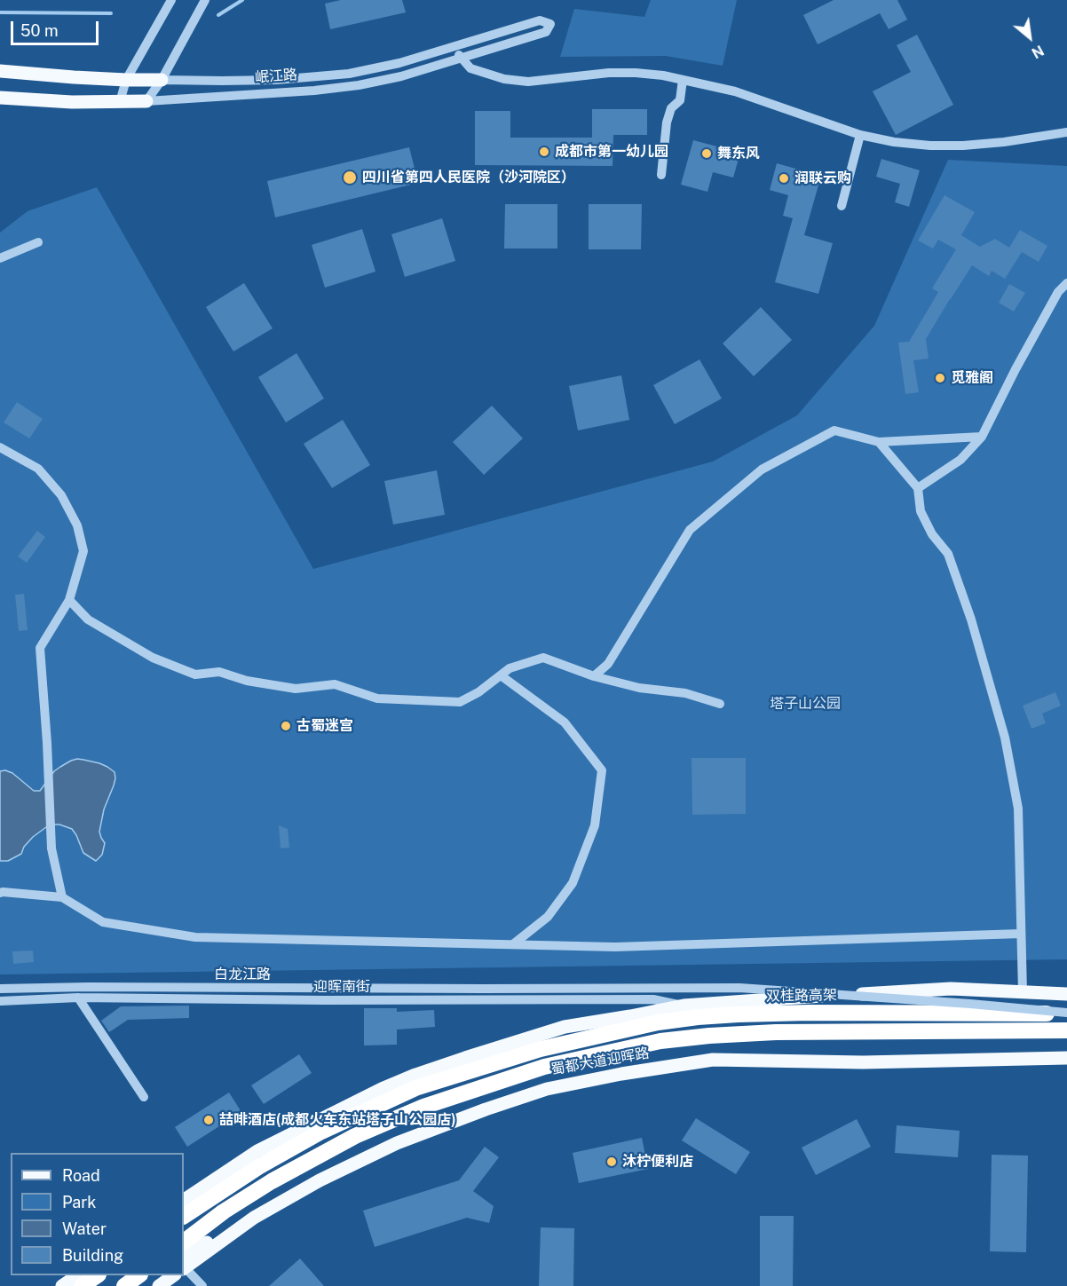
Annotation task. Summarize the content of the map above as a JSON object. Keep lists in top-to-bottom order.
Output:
{
  "streets": {
    "highway": ["双桂路高架", "蜀都大道迎晖路"],
    "main road": ["岷江路"],
    "street": ["白龙江路", "迎晖南街"]
  },
  "crossings": [
    ["白龙江路", "双桂路高架"],
    ["双桂路高架", "蜀都大道迎晖路"]
  ],
  "parks": ["塔子山公园"],
  "places": [
    "成都市第一幼儿园",
    "舞东风",
    "四川省第四人民医院（沙河院区）",
    "润联云购",
    "觅雅阁",
    "古蜀迷宫",
    "喆啡酒店(成都火车东站塔子山公园店)",
    "沐柠便利店"
  ],
  "legend": [
    "Road",
    "Park",
    "Water",
    "Building"
  ],
  "scale_bar": "50 m",
  "north": "bottom right"
}
